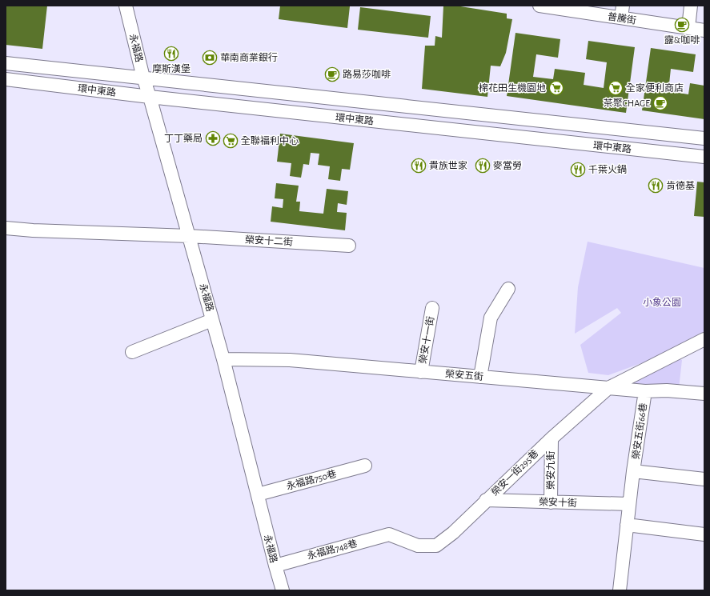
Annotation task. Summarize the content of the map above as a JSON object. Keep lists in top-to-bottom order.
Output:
{
  "streets": {
    "street": [
      "普騰街",
      "永福路",
      "環中東路",
      "榮安十二街",
      "榮安十一街",
      "榮安五街",
      "榮安五街66巷",
      "榮安九街",
      "榮安一街295巷",
      "永福路750巷",
      "榮安十街",
      "永福路748巷"
    ]
  },
  "crossings": [
    ["永福路", "環中東路"],
    ["永福路", "榮安十二街"],
    ["永福路", "榮安五街"],
    ["永福路", "永福路750巷"],
    ["永福路", "永福路748巷"],
    ["榮安十一街", "榮安五街"],
    ["榮安五街", "榮安五街66巷"],
    ["榮安五街", "榮安一街295巷"],
    ["榮安五街66巷", "榮安十街"],
    ["榮安九街", "榮安一街295巷"],
    ["榮安九街", "榮安十街"],
    ["榮安一街295巷", "榮安十街"],
    ["榮安一街295巷", "永福路748巷"]
  ],
  "parks": ["小象公園"],
  "places": {
    "cafe": ["露&咖啡", "路易莎咖啡", "茶聚CHAGE"],
    "restaurant": [
      "摩斯漢堡",
      "貴族世家",
      "麥當勞",
      "千葉火鍋",
      "肯德基"
    ],
    "bank": ["華南商業銀行"],
    "supermarket": ["棉花田生機園地", "全家便利商店", "全聯福利中心"],
    "pharmacy": ["丁丁藥局"]
  }
}
